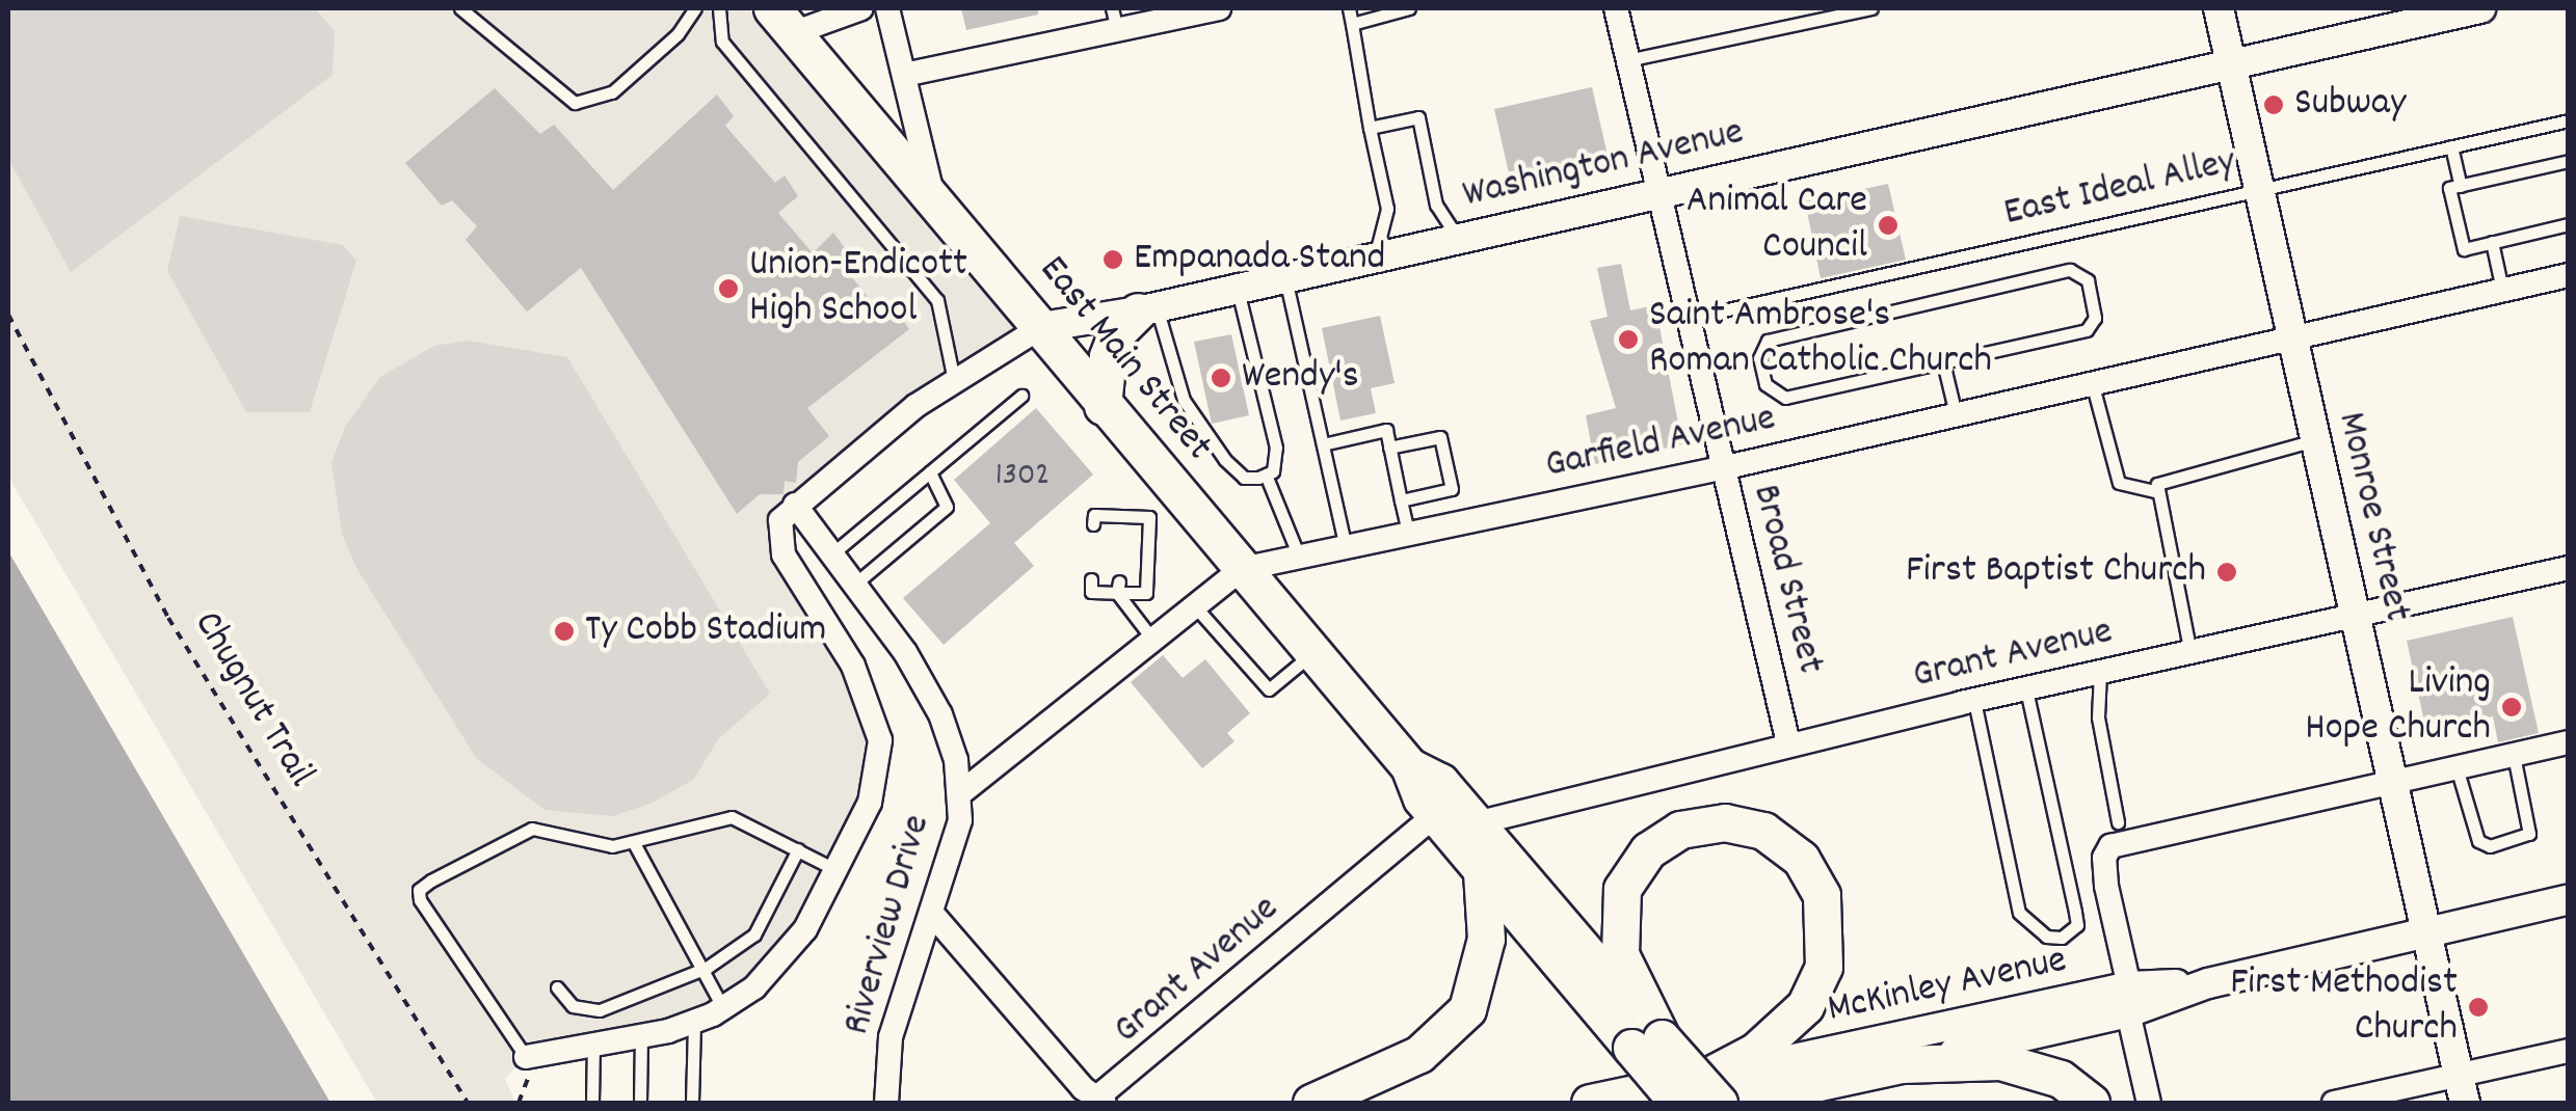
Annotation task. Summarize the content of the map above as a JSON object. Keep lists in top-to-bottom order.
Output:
{
  "streets": {
    "main road": ["East Main Street"],
    "street": [
      "Washington Avenue",
      "Garfield Avenue",
      "Monroe Street",
      "Broad Street",
      "Grant Avenue",
      "Riverview Drive",
      "McKinley Avenue"
    ],
    "lane": ["East Ideal Alley"],
    "path": ["Chugnut Trail"]
  },
  "crossings": [
    ["Washington Avenue", "East Main Street"],
    ["Washington Avenue", "Monroe Street"],
    ["Washington Avenue", "Broad Street"],
    ["Washington Avenue", "Riverview Drive"],
    ["East Ideal Alley", "Monroe Street"],
    ["East Ideal Alley", "Broad Street"],
    ["East Main Street", "Garfield Avenue"],
    ["East Main Street", "Grant Avenue"],
    ["East Main Street", "McKinley Avenue"],
    ["Garfield Avenue", "Monroe Street"],
    ["Garfield Avenue", "Broad Street"],
    ["Garfield Avenue", "Riverview Drive"],
    ["Monroe Street", "Grant Avenue"],
    ["Monroe Street", "McKinley Avenue"],
    ["Broad Street", "Grant Avenue"]
  ],
  "places": [
    "Subway",
    "Animal Care Council",
    "Empanada Stand",
    "Union-Endicott High School",
    "Saint Ambrose's Roman Catholic Church",
    "Wendy's",
    "First Baptist Church",
    "Ty Cobb Stadium",
    "Living Hope Church",
    "First Methodist Church"
  ],
  "house_numbers": ["1302"]
}
